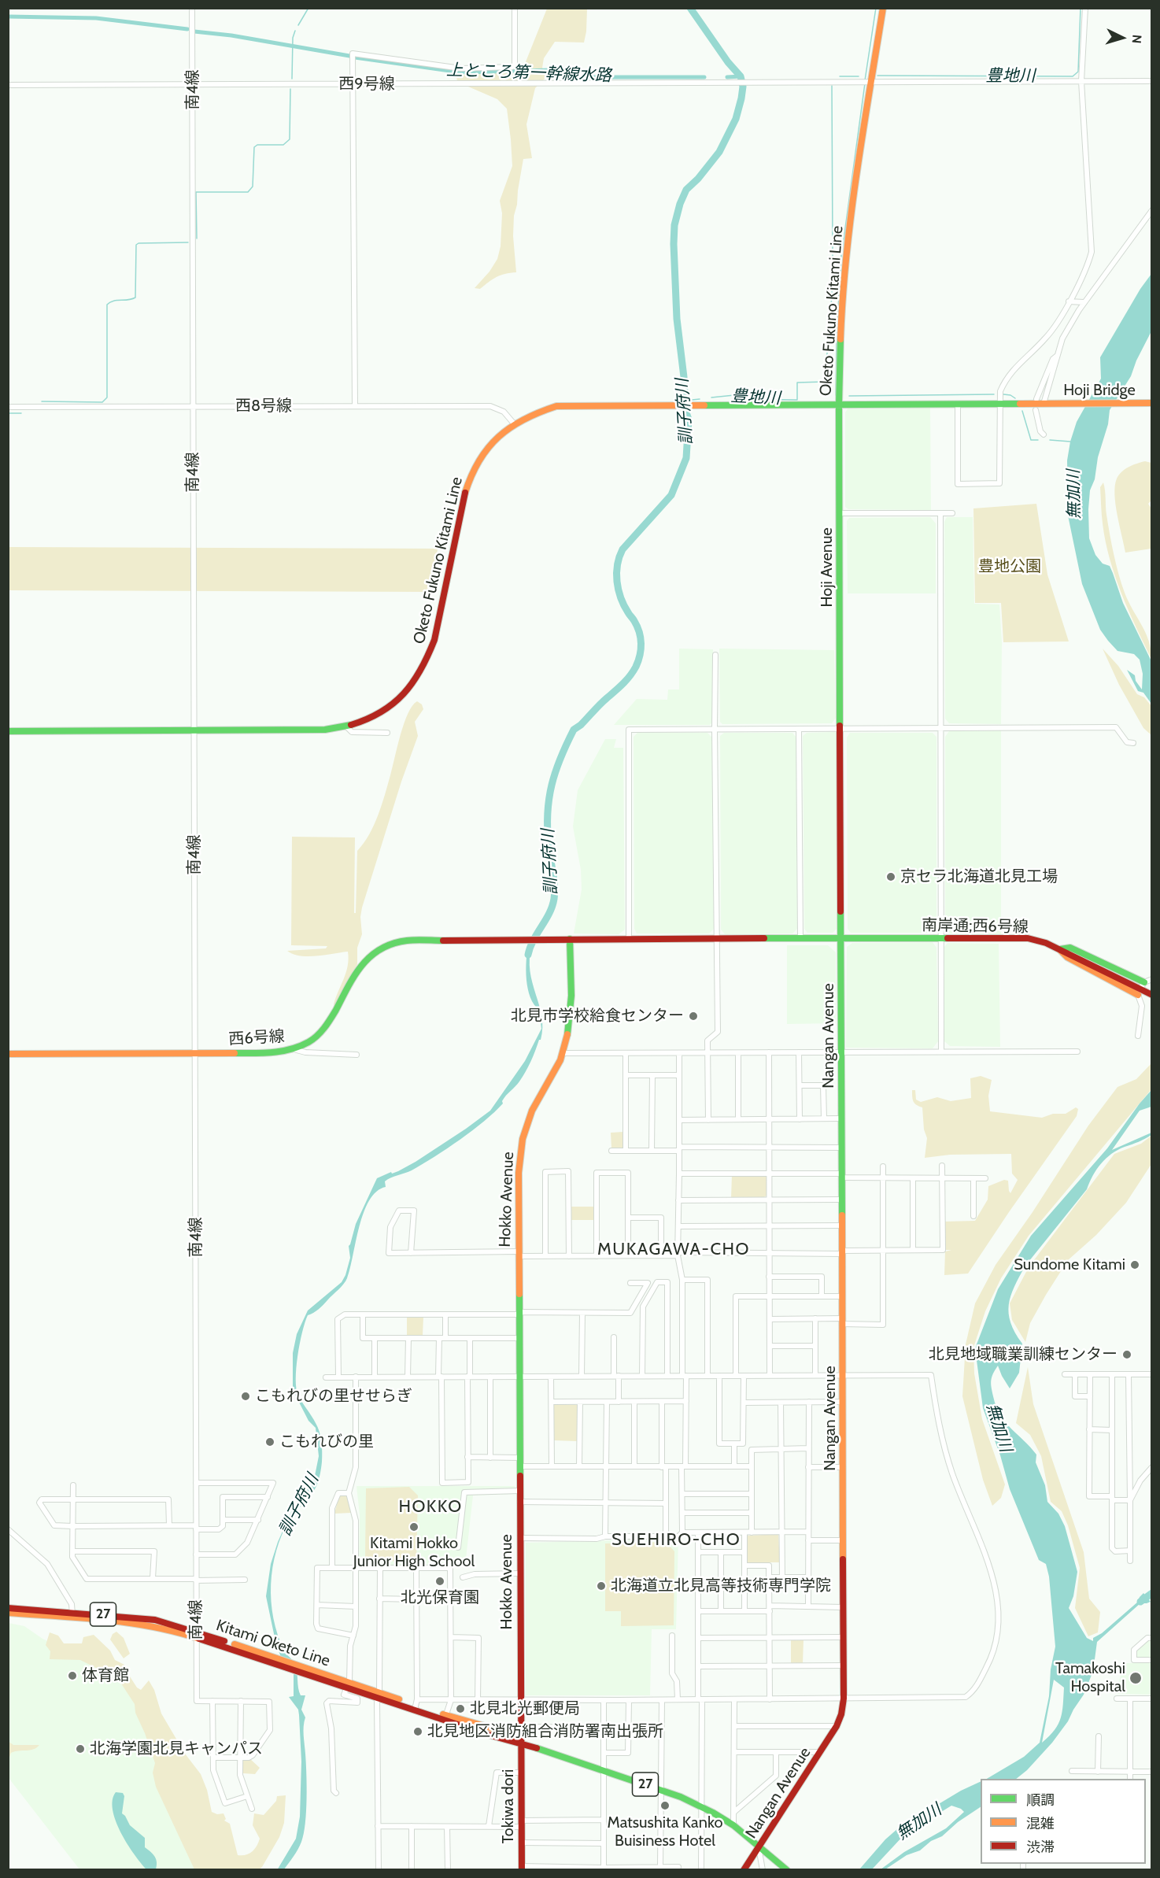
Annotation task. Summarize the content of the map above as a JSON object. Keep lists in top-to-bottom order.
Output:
{
  "streets": {
    "main road": [
      "Oketo Fukuno Kitami Line",
      "Hoji Bridge",
      "Hoji Avenue",
      "南岸通;西6号線",
      "Nangan Avenue",
      "西6号線",
      "Hokko Avenue",
      "27",
      "Kitami Oketo Line",
      "Tokiwa dori"
    ],
    "street": ["西9号線", "南4線", "西8号線"]
  },
  "crossings": [
    ["西9号線", "南4線"],
    ["西9号線", "Oketo Fukuno Kitami Line"],
    ["南4線", "Oketo Fukuno Kitami Line"],
    ["南4線", "西8号線"],
    ["南4線", "西6号線"],
    ["南4線", "Kitami Oketo Line"],
    ["Oketo Fukuno Kitami Line", "西8号線"],
    ["Oketo Fukuno Kitami Line", "Hoji Avenue"],
    ["Hoji Avenue", "南岸通;西6号線"],
    ["Hoji Avenue", "Nangan Avenue"],
    ["南岸通;西6号線", "Nangan Avenue"],
    ["Nangan Avenue", "Kitami Oketo Line"],
    ["西6号線", "Hokko Avenue"],
    ["Hokko Avenue", "Kitami Oketo Line"],
    ["Hokko Avenue", "Tokiwa dori"],
    ["Kitami Oketo Line", "Tokiwa dori"]
  ],
  "districts": ["MUKAGAWA-CHO", "HOKKO", "SUEHIRO-CHO"],
  "water": [
    "上ところ第一幹線水路",
    "豊地川",
    "訓子府川",
    "無加川"
  ],
  "parks": ["豊地公園"],
  "places": [
    "京セラ北海道北見工場",
    "北見市学校給食センター",
    "Sundome Kitami",
    "北見地域職業訓練センター",
    "こもれびの里せせらぎ",
    "こもれびの里",
    "Kitami Hokko Junior High School",
    "北光保育園",
    "北海道立北見高等技術専門学院",
    "体育館",
    "Tamakoshi Hospital",
    "北見北光郵便局",
    "北見地区消防組合消防署南出張所",
    "北海学園北見キャンパス",
    "Matsushita Kanko Buisiness Hotel"
  ],
  "legend": ["順調", "混雑", "渋滞"],
  "north": "right"
}
